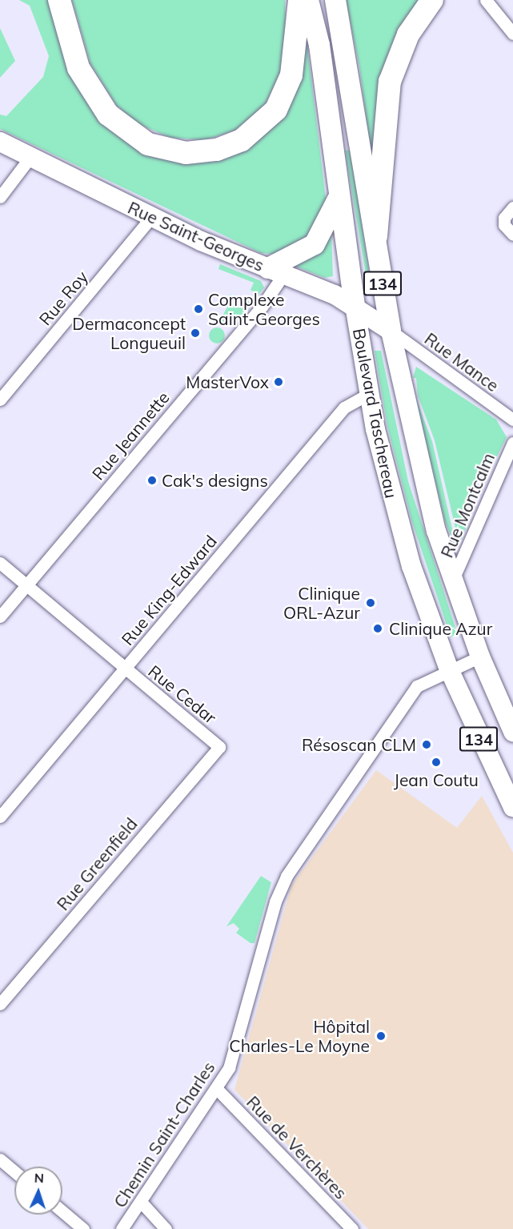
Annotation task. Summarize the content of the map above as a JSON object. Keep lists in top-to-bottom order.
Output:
{
  "streets": {
    "highway": ["134", "Boulevard Taschereau"],
    "main road": ["Rue Saint-Georges"],
    "street": [
      "Rue Roy",
      "Rue Mance",
      "Rue Jeannette",
      "Rue Montcalm",
      "Rue King-Edward",
      "Rue Cedar",
      "Rue Greenfield",
      "Chemin Saint-Charles",
      "Rue de Verchères"
    ]
  },
  "crossings": [
    ["Rue Saint-Georges", "Rue Roy"],
    ["Rue Saint-Georges", "Rue Mance"],
    ["Rue Saint-Georges", "Boulevard Taschereau"],
    ["Rue Saint-Georges", "Rue Jeannette"],
    ["Rue Mance", "Boulevard Taschereau"],
    ["Boulevard Taschereau", "Rue Montcalm"],
    ["Boulevard Taschereau", "Rue King-Edward"],
    ["Boulevard Taschereau", "Chemin Saint-Charles"],
    ["Rue Jeannette", "Rue Cedar"],
    ["Rue King-Edward", "Rue Cedar"],
    ["Rue Cedar", "Rue Greenfield"],
    ["Chemin Saint-Charles", "Rue de Verchères"]
  ],
  "places": [
    "Complexe Saint-Georges",
    "Dermaconcept Longueuil",
    "MasterVox",
    "Cak's designs",
    "Clinique ORL-Azur",
    "Clinique Azur",
    "Résoscan CLM",
    "Jean Coutu",
    "Hôpital Charles-Le Moyne"
  ],
  "north": "top"
}
